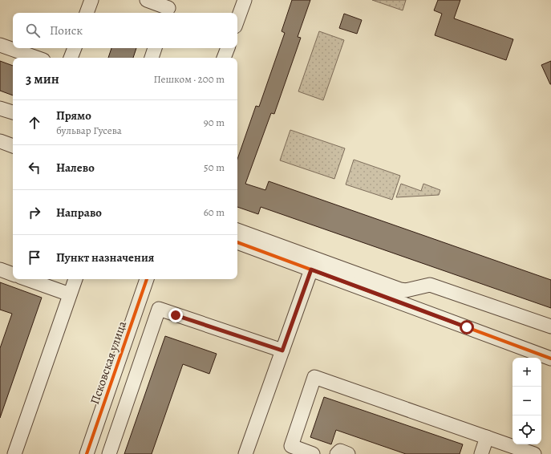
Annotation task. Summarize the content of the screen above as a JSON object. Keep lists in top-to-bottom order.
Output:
{
  "streets": {
    "street": ["Псковская улица"]
  },
  "page": {
    "search": "Поиск",
    "heading": ["3 мин", "Пешком · 200 m"],
    "list": [
      ["Прямо", "бульвар Гусева", "90 m"],
      ["Налево", "50 m"],
      ["Направо", "60 m"],
      "Пункт назначения"
    ],
    "map_buttons": ["+", "−"]
  }
}
